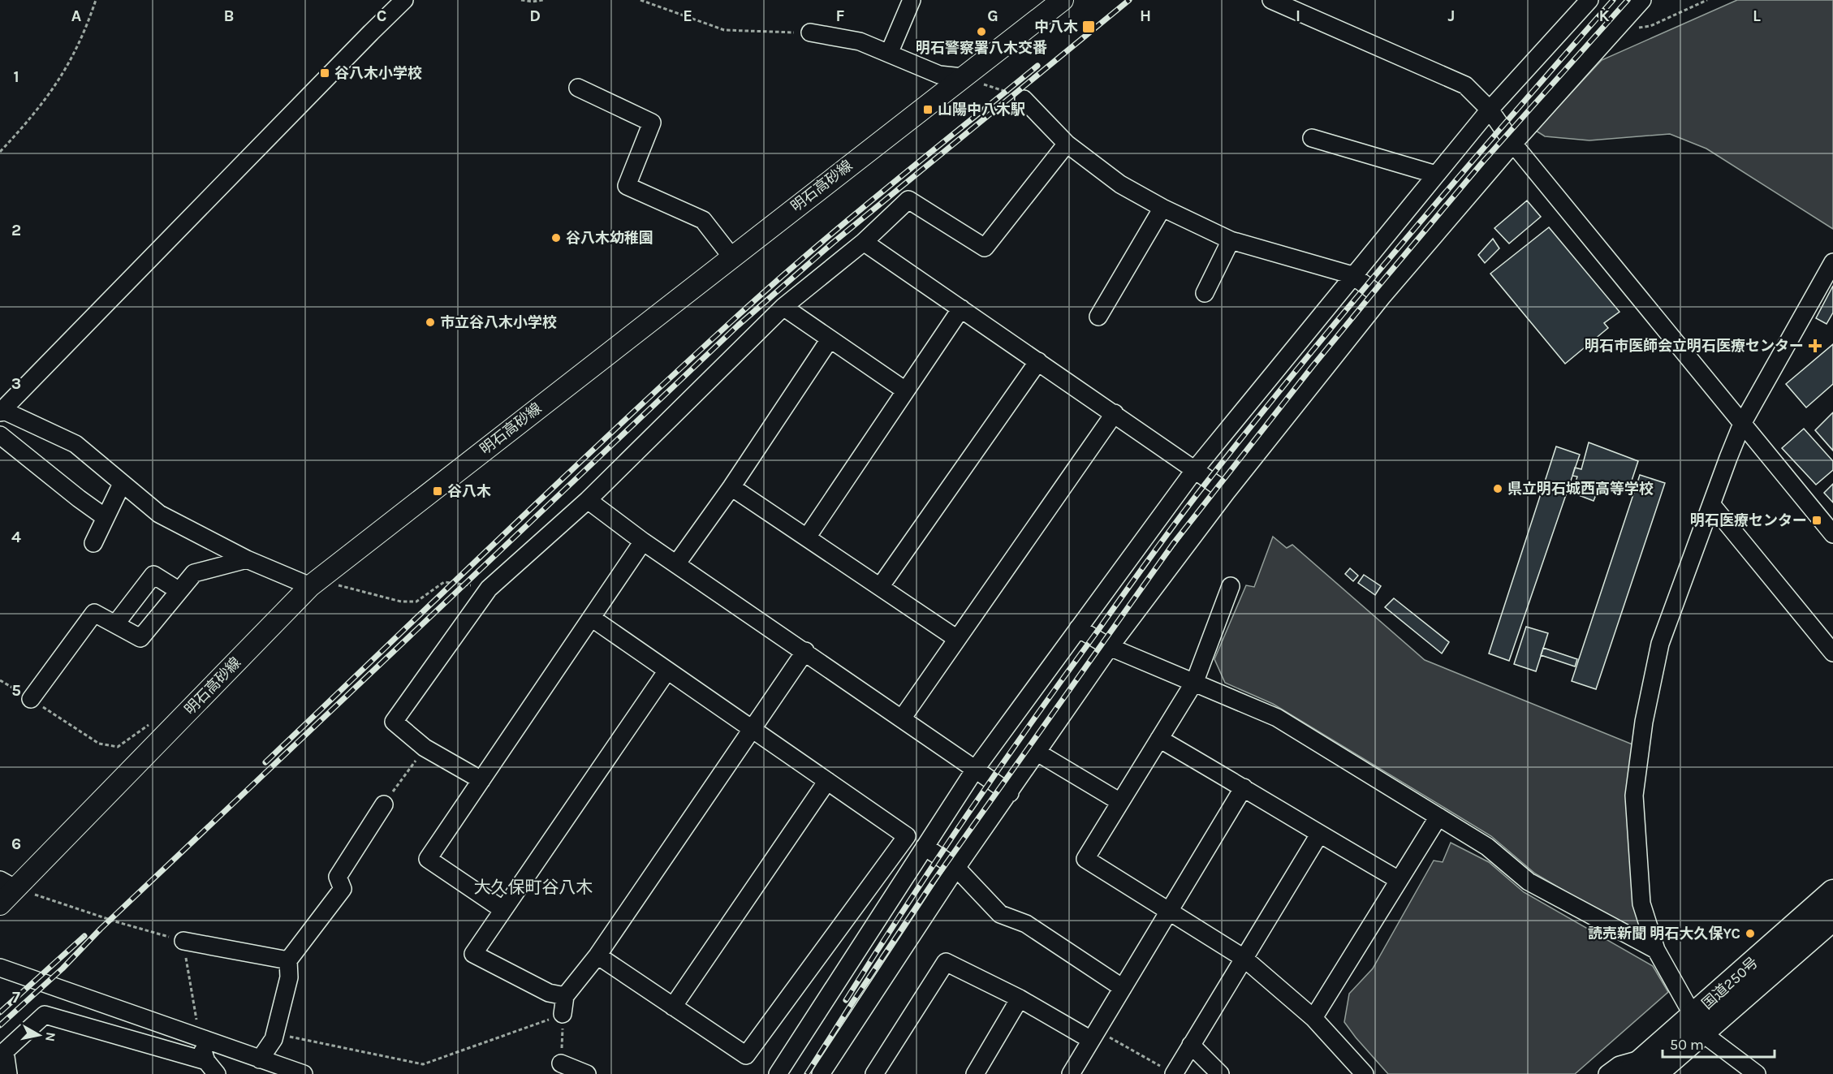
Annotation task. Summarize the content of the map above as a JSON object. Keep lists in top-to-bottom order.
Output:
{
  "streets": {
    "highway": ["国道250号"],
    "main road": ["明石高砂線"]
  },
  "districts": ["大久保町谷八木"],
  "places": {
    "transit": [
      "中八木",
      "谷八木小学校",
      "山陽中八木駅",
      "谷八木",
      "明石医療センター"
    ],
    "other": [
      "明石警察署八木交番",
      "谷八木幼稚園",
      "市立谷八木小学校",
      "県立明石城西高等学校",
      "読売新聞 明石大久保YC"
    ],
    "health": ["明石市医師会立明石医療センター"]
  },
  "scale_bar": "50 m",
  "north": "right",
  "grid": {
    "columns": [
      "A",
      "B",
      "C",
      "D",
      "E",
      "F",
      "G",
      "H",
      "I",
      "J",
      "K",
      "L"
    ],
    "rows": [
      "1",
      "2",
      "3",
      "4",
      "5",
      "6",
      "7"
    ]
  }
}
